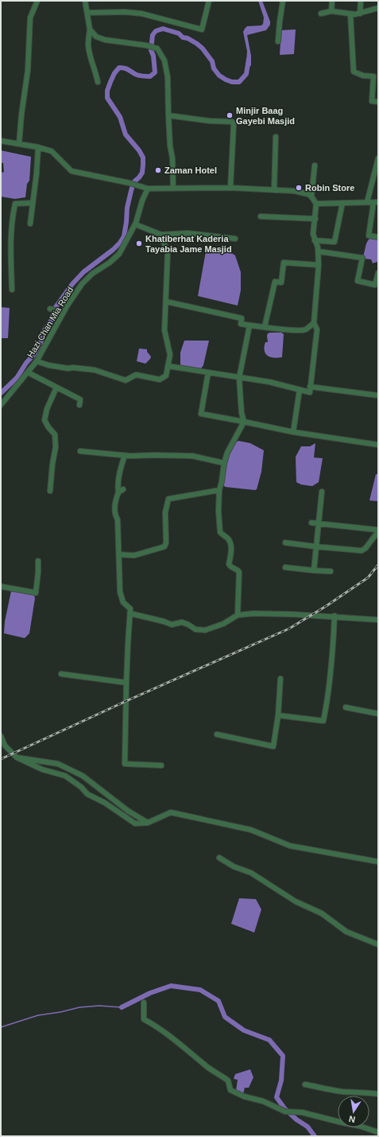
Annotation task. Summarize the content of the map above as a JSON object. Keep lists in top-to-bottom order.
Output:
{
  "streets": {
    "street": ["Hazi Chan Mia Road"]
  },
  "places": [
    "Minjir Baag Gayebi Masjid",
    "Zaman Hotel",
    "Robin Store",
    "Khatiberhat Kaderia Tayabia Jame Masjid"
  ],
  "north": "bottom"
}
